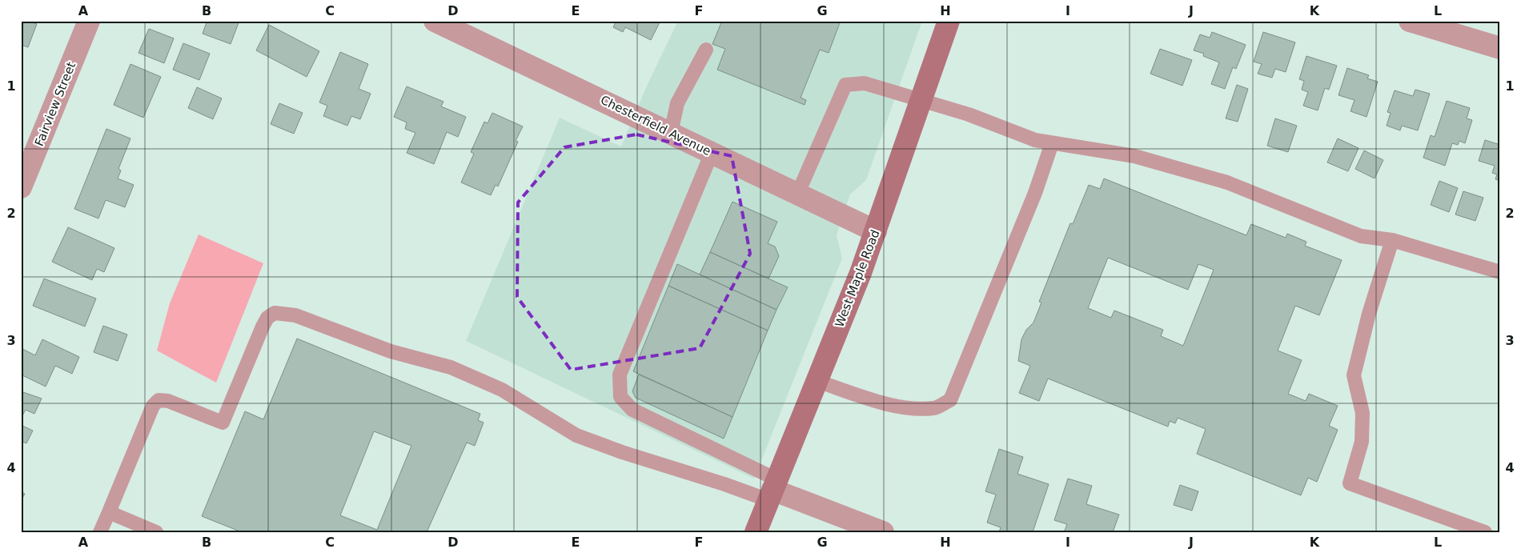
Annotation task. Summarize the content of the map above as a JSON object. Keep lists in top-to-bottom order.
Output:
{
  "streets": {
    "main road": ["West Maple Road"],
    "street": ["Fairview Street", "Chesterfield Avenue"]
  },
  "crossings": [
    ["Chesterfield Avenue", "West Maple Road"]
  ],
  "grid": {
    "columns": [
      "A",
      "B",
      "C",
      "D",
      "E",
      "F",
      "G",
      "H",
      "I",
      "J",
      "K",
      "L"
    ],
    "rows": [
      "1",
      "2",
      "3",
      "4"
    ]
  }
}
